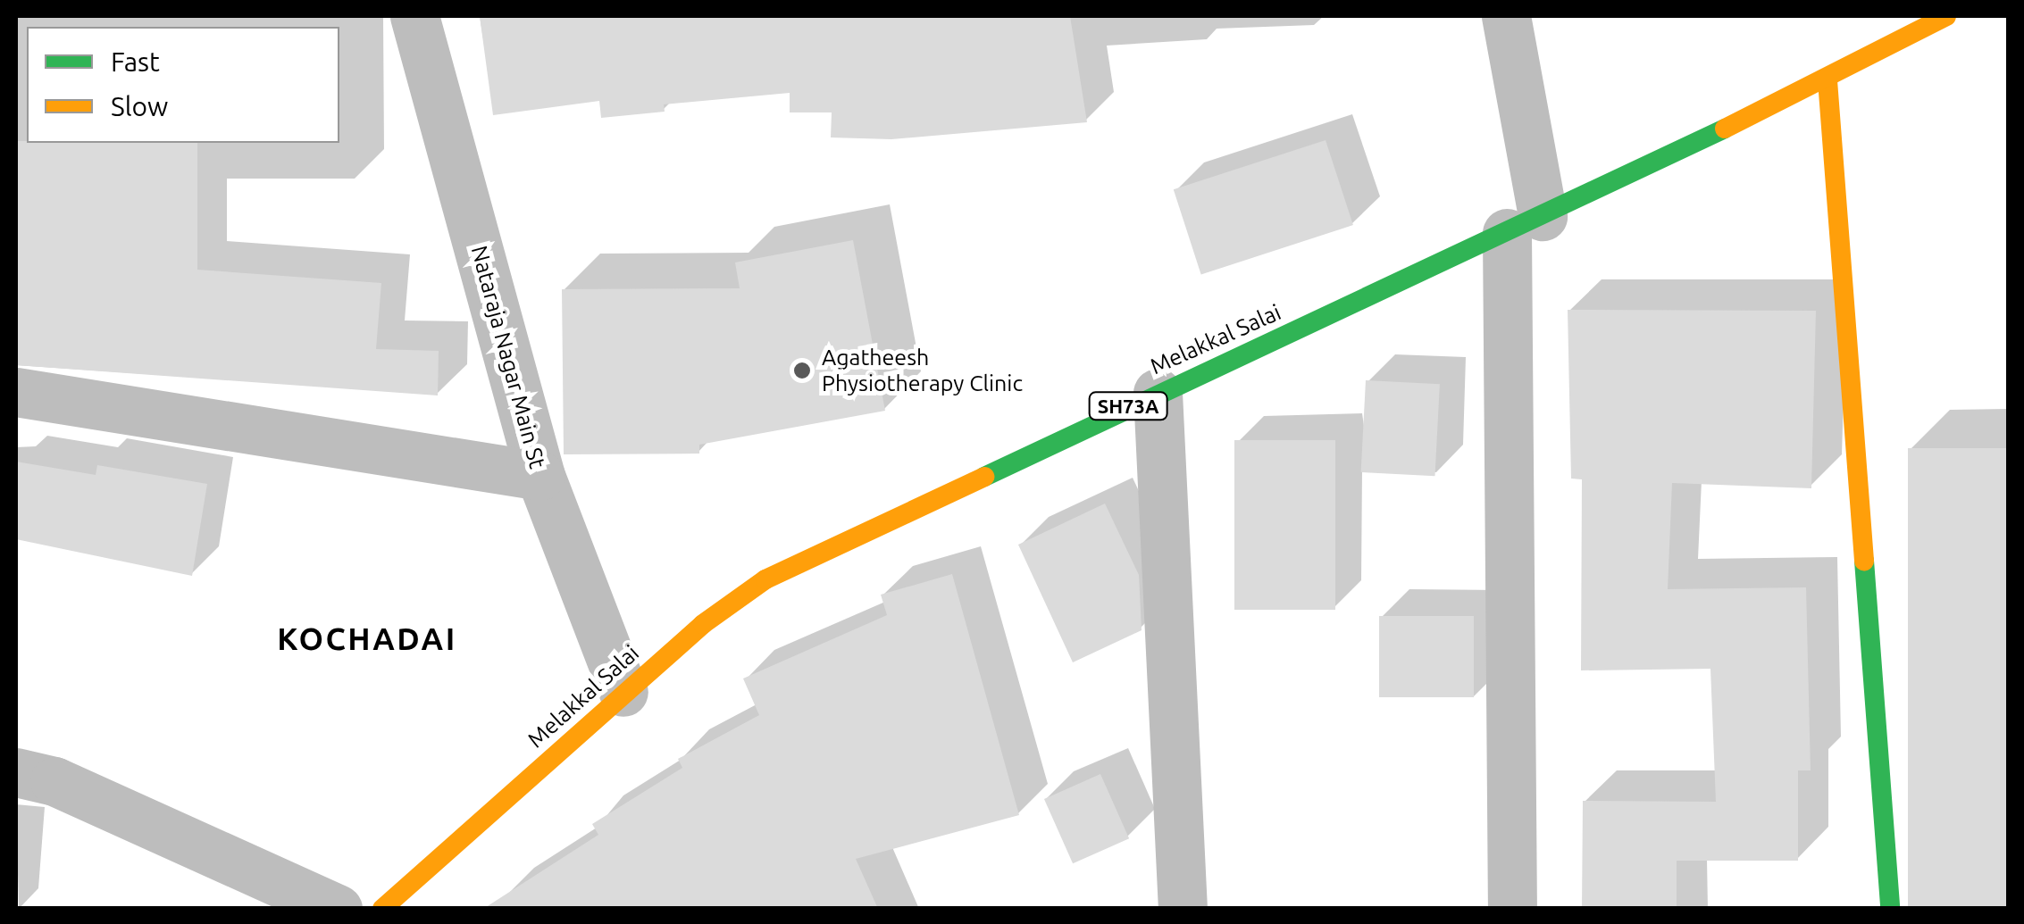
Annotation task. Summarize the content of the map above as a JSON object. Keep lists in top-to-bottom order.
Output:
{
  "streets": {
    "main road": ["Melakkal Salai", "SH73A"],
    "street": ["Nataraja Nagar Main St"]
  },
  "crossings": [
    ["Melakkal Salai", "Nataraja Nagar Main St"]
  ],
  "districts": ["KOCHADAI"],
  "places": ["Agatheesh Physiotherapy Clinic"],
  "legend": ["Fast", "Slow"]
}
